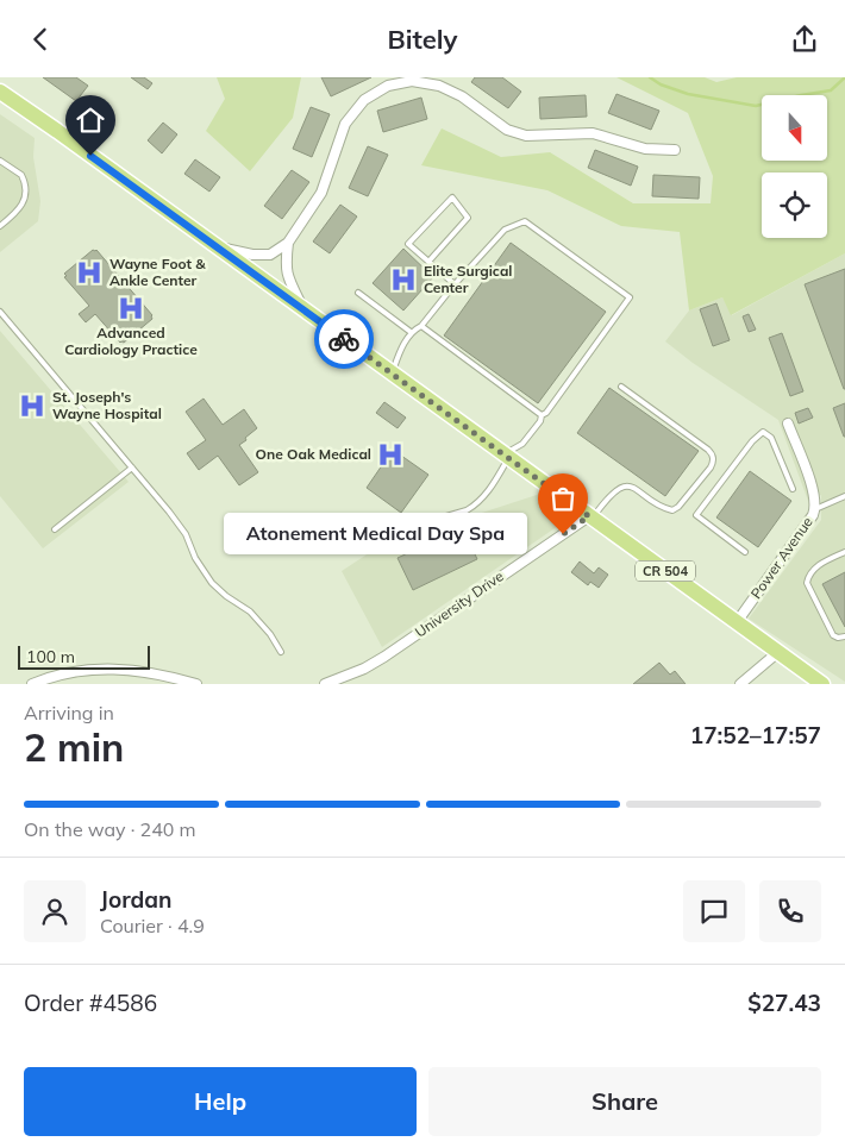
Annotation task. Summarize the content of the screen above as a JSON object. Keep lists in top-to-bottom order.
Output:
{
  "streets": {
    "main road": ["CR 504"],
    "street": ["Power Avenue", "University Drive"]
  },
  "crossings": [
    ["Power Avenue", "CR 504"],
    ["CR 504", "University Drive"]
  ],
  "places": {
    "hospital": [
      "Wayne Foot & Ankle Center",
      "Elite Surgical Center",
      "Advanced Cardiology Practice",
      "St. Joseph's Wayne Hospital",
      "One Oak Medical"
    ],
    "other": ["Atonement Medical Day Spa"]
  },
  "scale_bar": "100 m",
  "north": "bottom",
  "page": {
    "header": "Bitely",
    "bubble": "Atonement Medical Day Spa",
    "scale": "100 m",
    "heading": ["2 min", "Arriving in", "17:52–17:57"],
    "panel": [
      "Jordan",
      "Courier · 4.9",
      "Order #4586",
      "$27.43"
    ],
    "bar": "On the way · 240 m",
    "buttons": ["Help", "Share"]
  }
}
